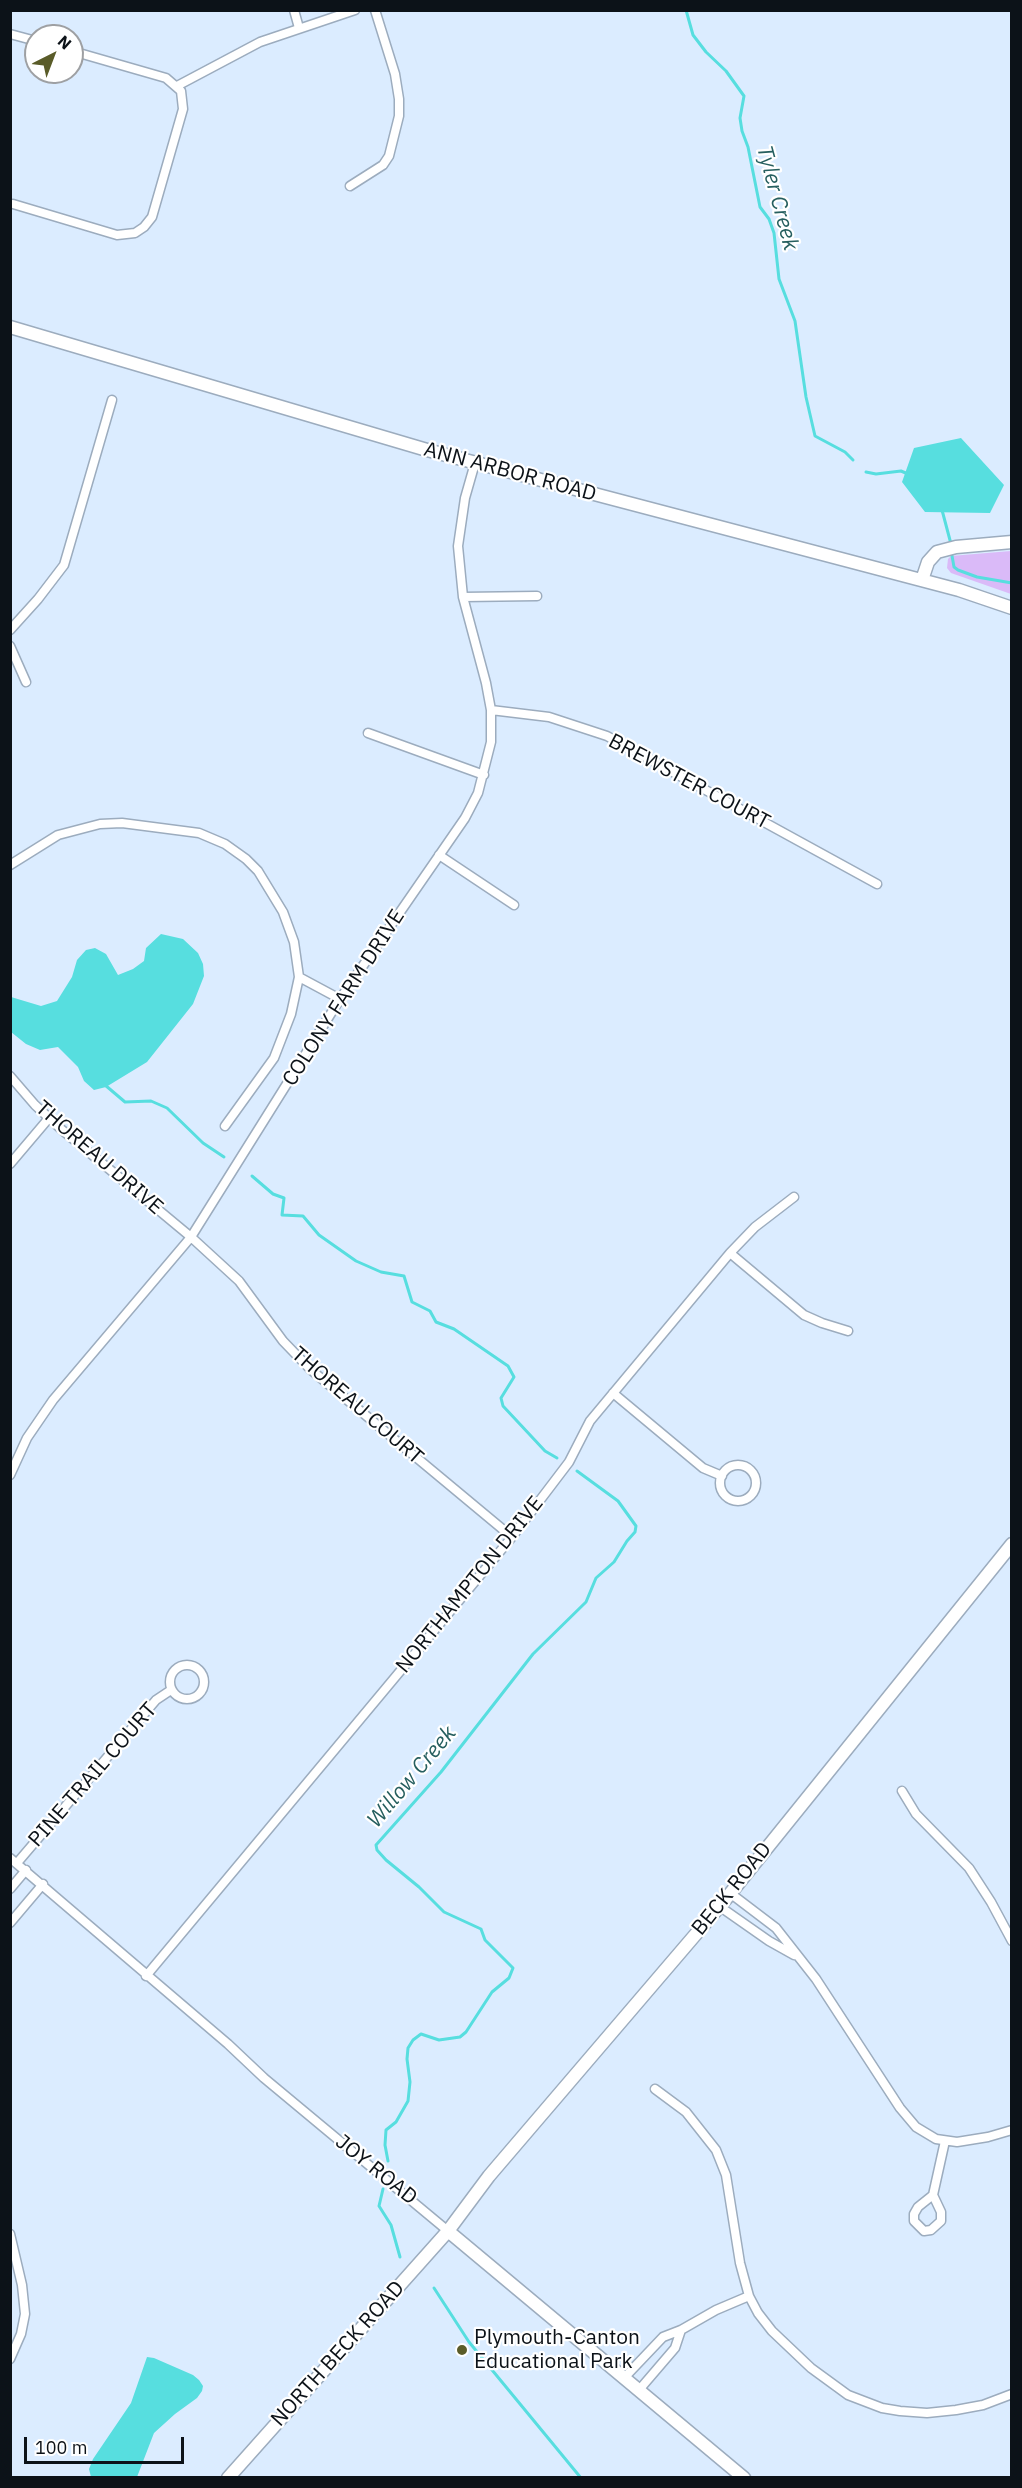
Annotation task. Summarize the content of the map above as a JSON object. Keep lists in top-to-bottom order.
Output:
{
  "streets": {
    "main road": [
      "ANN ARBOR ROAD",
      "BECK ROAD",
      "JOY ROAD",
      "NORTH BECK ROAD"
    ],
    "street": [
      "BREWSTER COURT",
      "COLONY FARM DRIVE",
      "THOREAU DRIVE",
      "THOREAU COURT",
      "NORTHAMPTON DRIVE",
      "PINE TRAIL COURT"
    ]
  },
  "crossings": [
    ["ANN ARBOR ROAD", "COLONY FARM DRIVE"],
    ["BREWSTER COURT", "COLONY FARM DRIVE"],
    ["COLONY FARM DRIVE", "THOREAU DRIVE"],
    ["COLONY FARM DRIVE", "THOREAU COURT"],
    ["THOREAU DRIVE", "THOREAU COURT"],
    ["THOREAU COURT", "NORTHAMPTON DRIVE"],
    ["NORTHAMPTON DRIVE", "JOY ROAD"],
    ["PINE TRAIL COURT", "JOY ROAD"],
    ["BECK ROAD", "JOY ROAD"],
    ["BECK ROAD", "NORTH BECK ROAD"],
    ["JOY ROAD", "NORTH BECK ROAD"]
  ],
  "water": ["Tyler Creek", "Willow Creek"],
  "places": ["Plymouth-Canton Educational Park"],
  "scale_bar": "100 m",
  "north": "top right"
}
